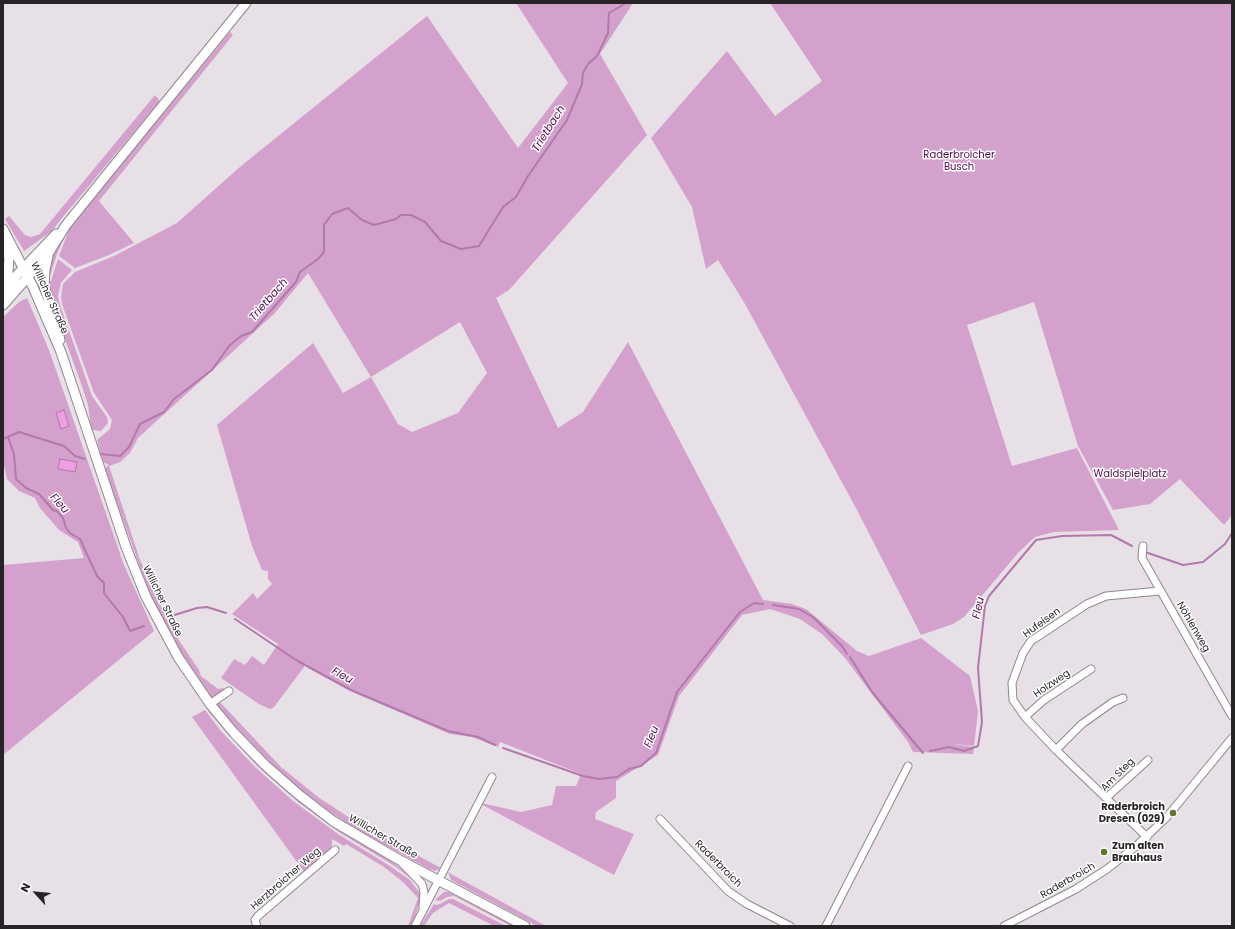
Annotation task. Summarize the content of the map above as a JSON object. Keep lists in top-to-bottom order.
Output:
{
  "streets": {
    "main road": ["Willicher Straße"],
    "street": [
      "Hufeisen",
      "Nöhlenweg",
      "Holzweg",
      "Am Steg",
      "Raderbroich",
      "Herzbroicher Weg"
    ]
  },
  "crossings": [
    ["Hufeisen", "Nöhlenweg"],
    ["Hufeisen", "Holzweg"],
    ["Hufeisen", "Am Steg"],
    ["Am Steg", "Raderbroich"]
  ],
  "water": ["Trietbach", "Fleu"],
  "parks": ["Raderbroicher Busch", "Waldspielplatz"],
  "places": ["Raderbroich Dresen (029)", "Zum alten Brauhaus"],
  "north": "top left"
}
